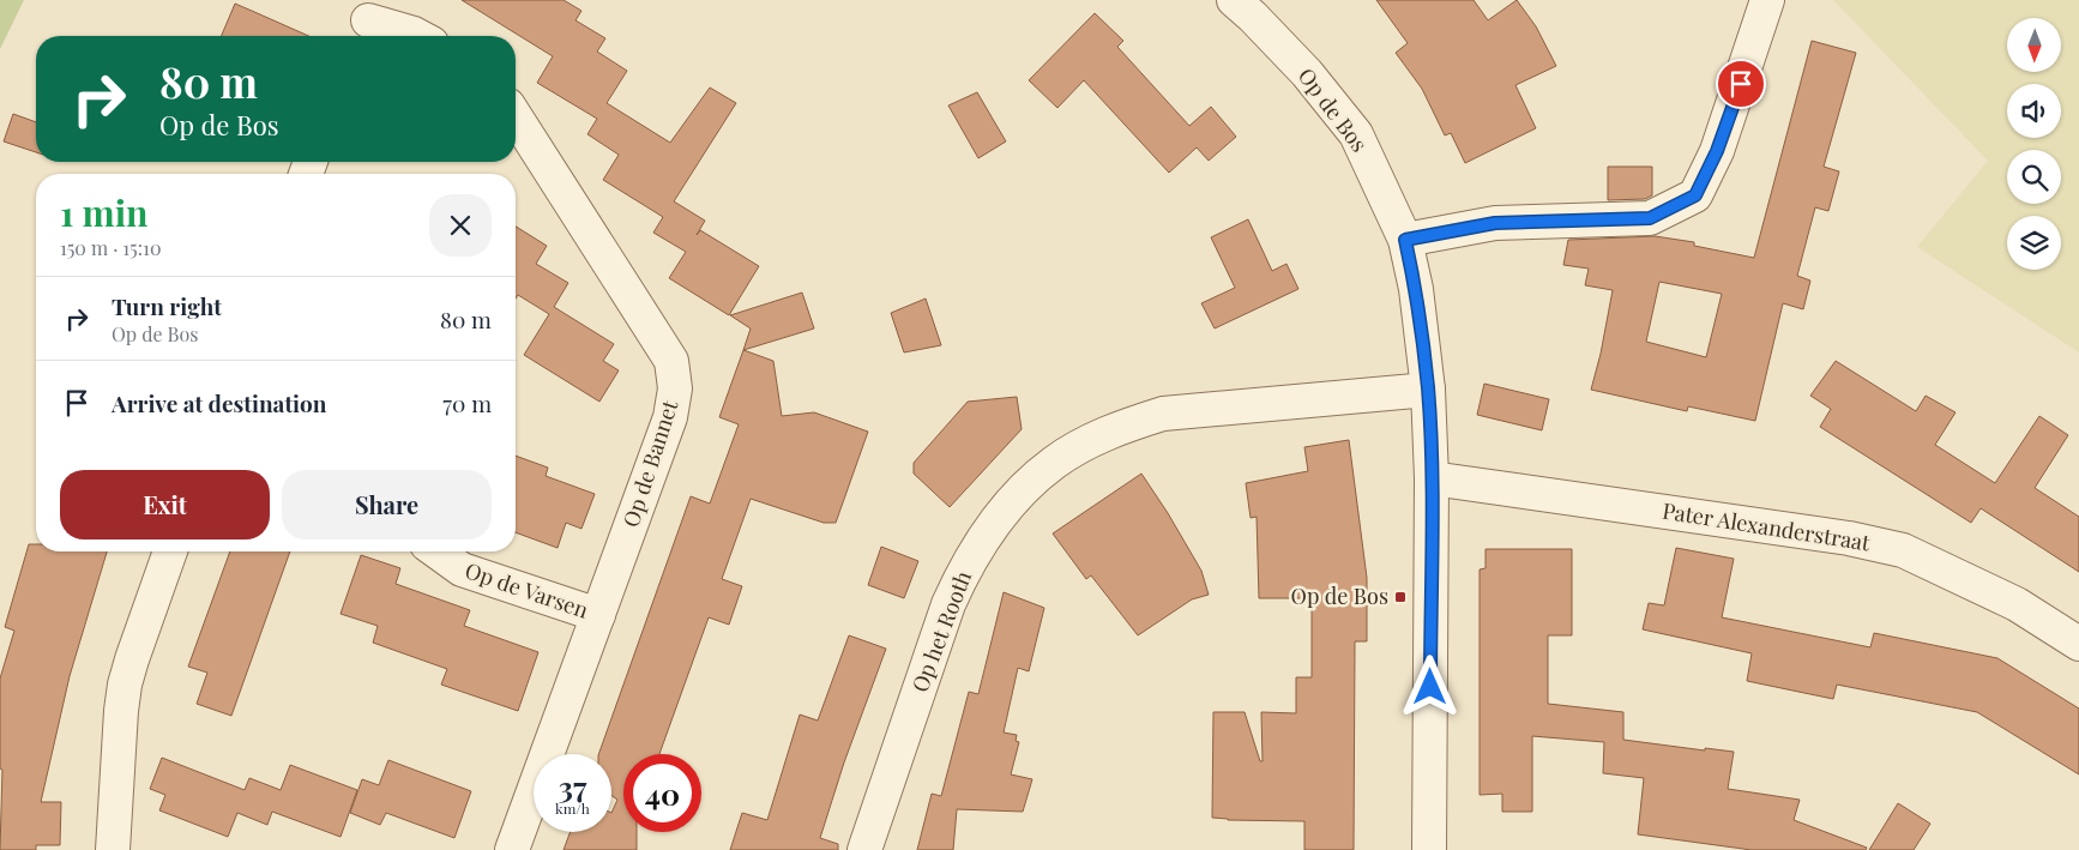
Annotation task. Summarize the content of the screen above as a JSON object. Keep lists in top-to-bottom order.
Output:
{
  "streets": {
    "street": [
      "Op de Bos",
      "Op de Bannet",
      "Pater Alexanderstraat",
      "Op de Varsen",
      "Op het Rooth"
    ]
  },
  "crossings": [
    ["Op de Bos", "Pater Alexanderstraat"],
    ["Op de Bos", "Op het Rooth"],
    ["Op de Bannet", "Op de Varsen"]
  ],
  "places": {
    "transit": ["Op de Bos"]
  },
  "north": "bottom",
  "page": {
    "turn": ["80 m", "Op de Bos"],
    "heading": ["1 min", "150 m · 15:10"],
    "list": [
      {
        "name": "Turn right",
        "note": "Op de Bos",
        "value": "80 m"
      },
      {
        "name": "Arrive at destination",
        "value": "70 m"
      }
    ],
    "buttons": ["Exit", "Share"],
    "speed": "37 km/h",
    "limit": "40"
  }
}
